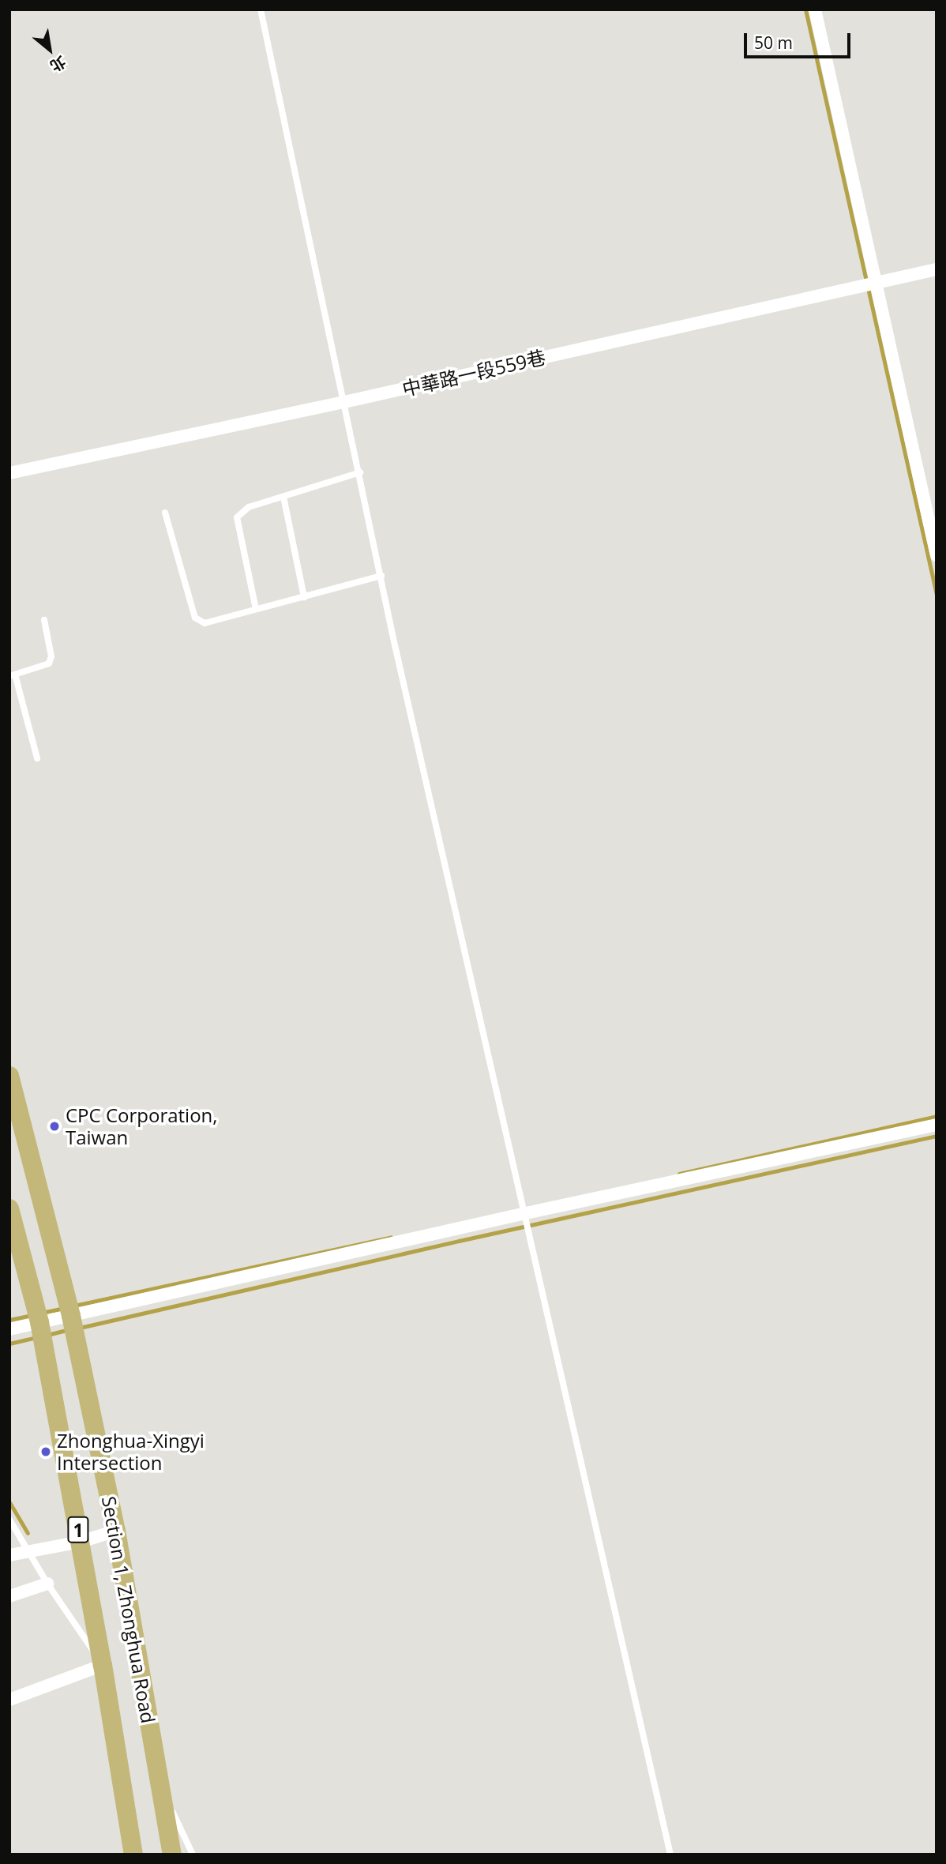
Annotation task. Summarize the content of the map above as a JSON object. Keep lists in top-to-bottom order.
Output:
{
  "streets": {
    "main road": ["1", "Section 1, Zhonghua Road"],
    "street": ["中華路一段559巷"]
  },
  "places": ["CPC Corporation, Taiwan", "Zhonghua-Xingyi Intersection"],
  "scale_bar": "50 m",
  "north": "bottom right"
}
